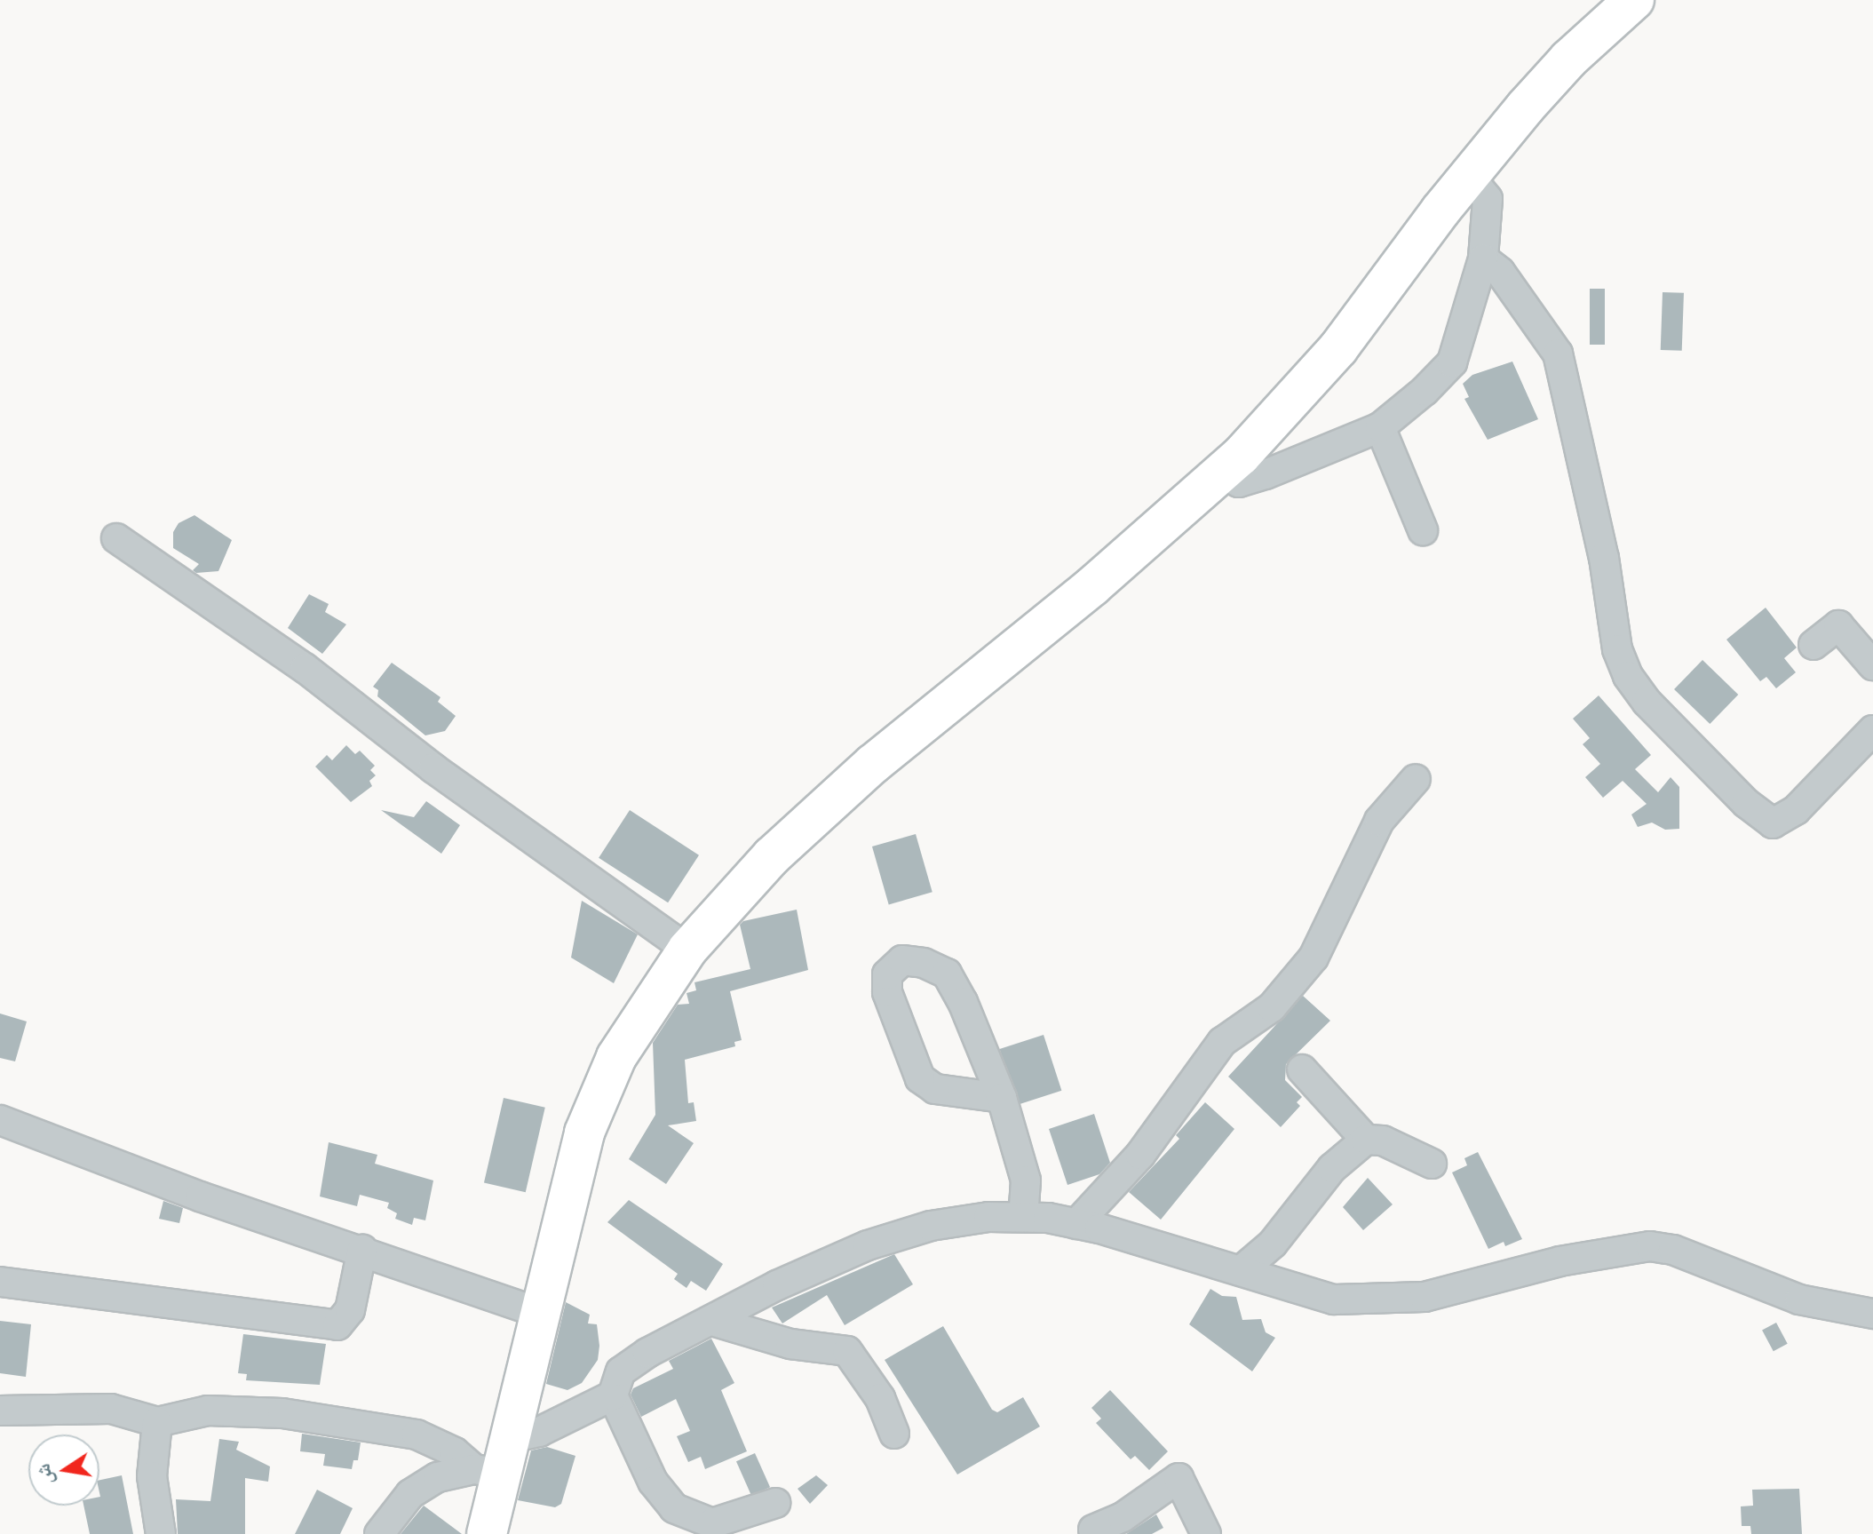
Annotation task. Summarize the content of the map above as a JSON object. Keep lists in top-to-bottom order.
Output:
{
  "north": "left"
}
